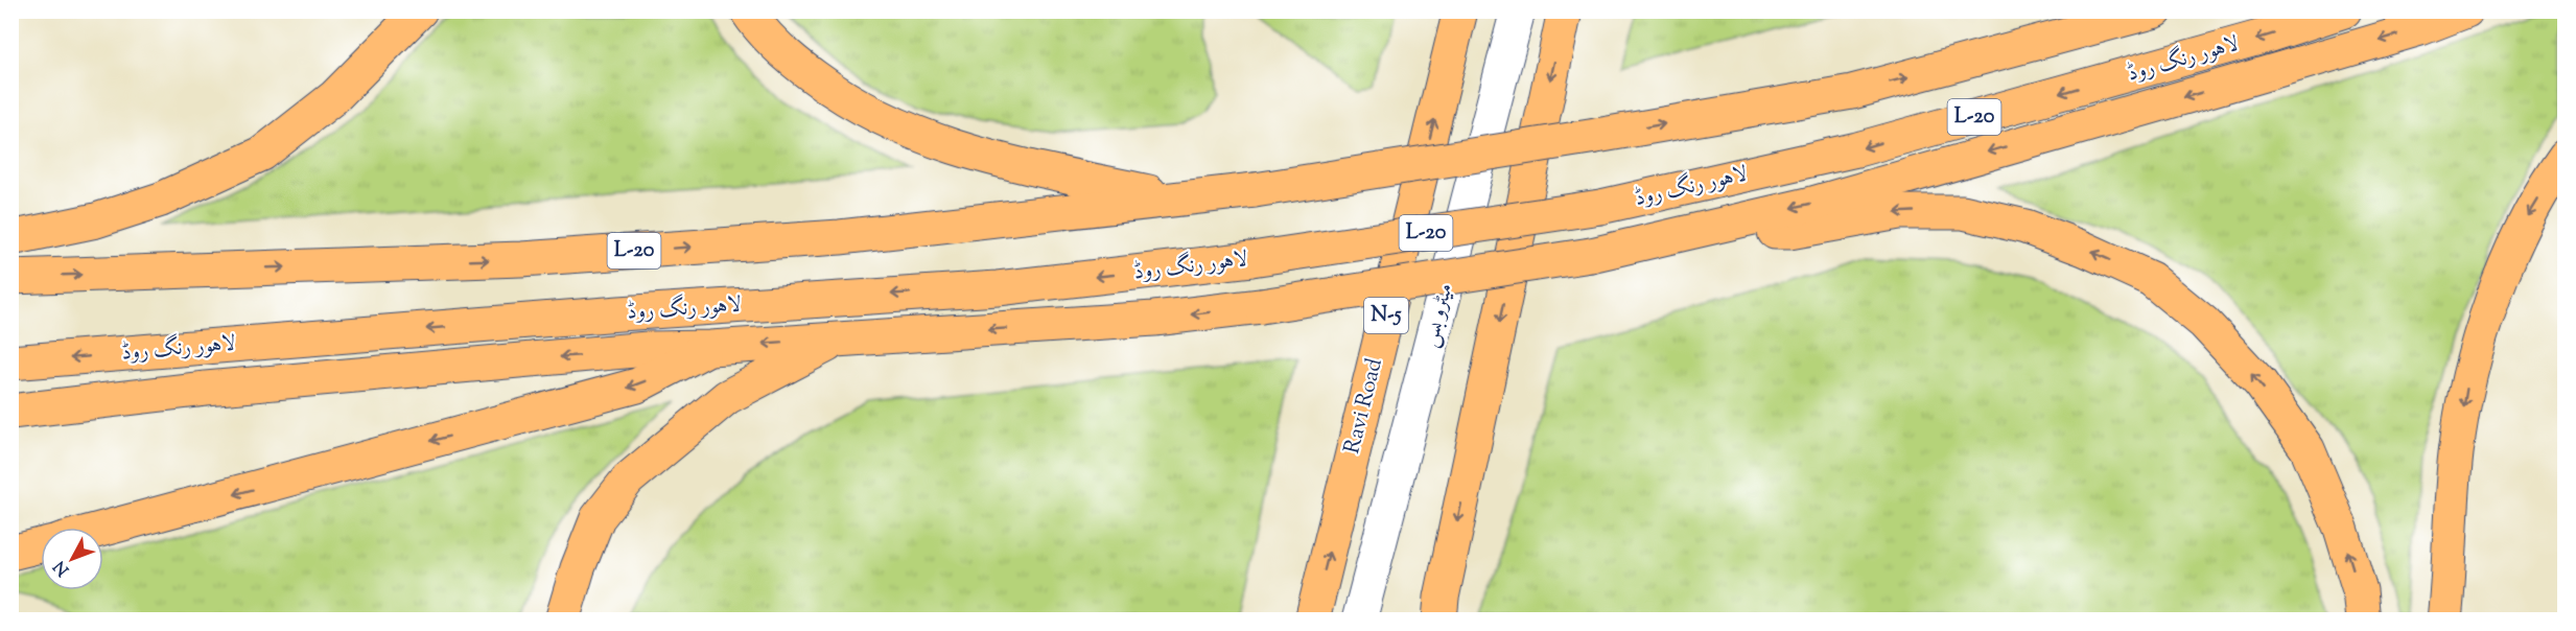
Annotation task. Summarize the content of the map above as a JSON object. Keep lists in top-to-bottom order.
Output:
{
  "streets": {
    "highway": [
      "لاہور رنگ روڈ",
      "L-20",
      "N-5",
      "Ravi Road"
    ],
    "lane": ["میٹرو بس"]
  },
  "north": "bottom left"
}
